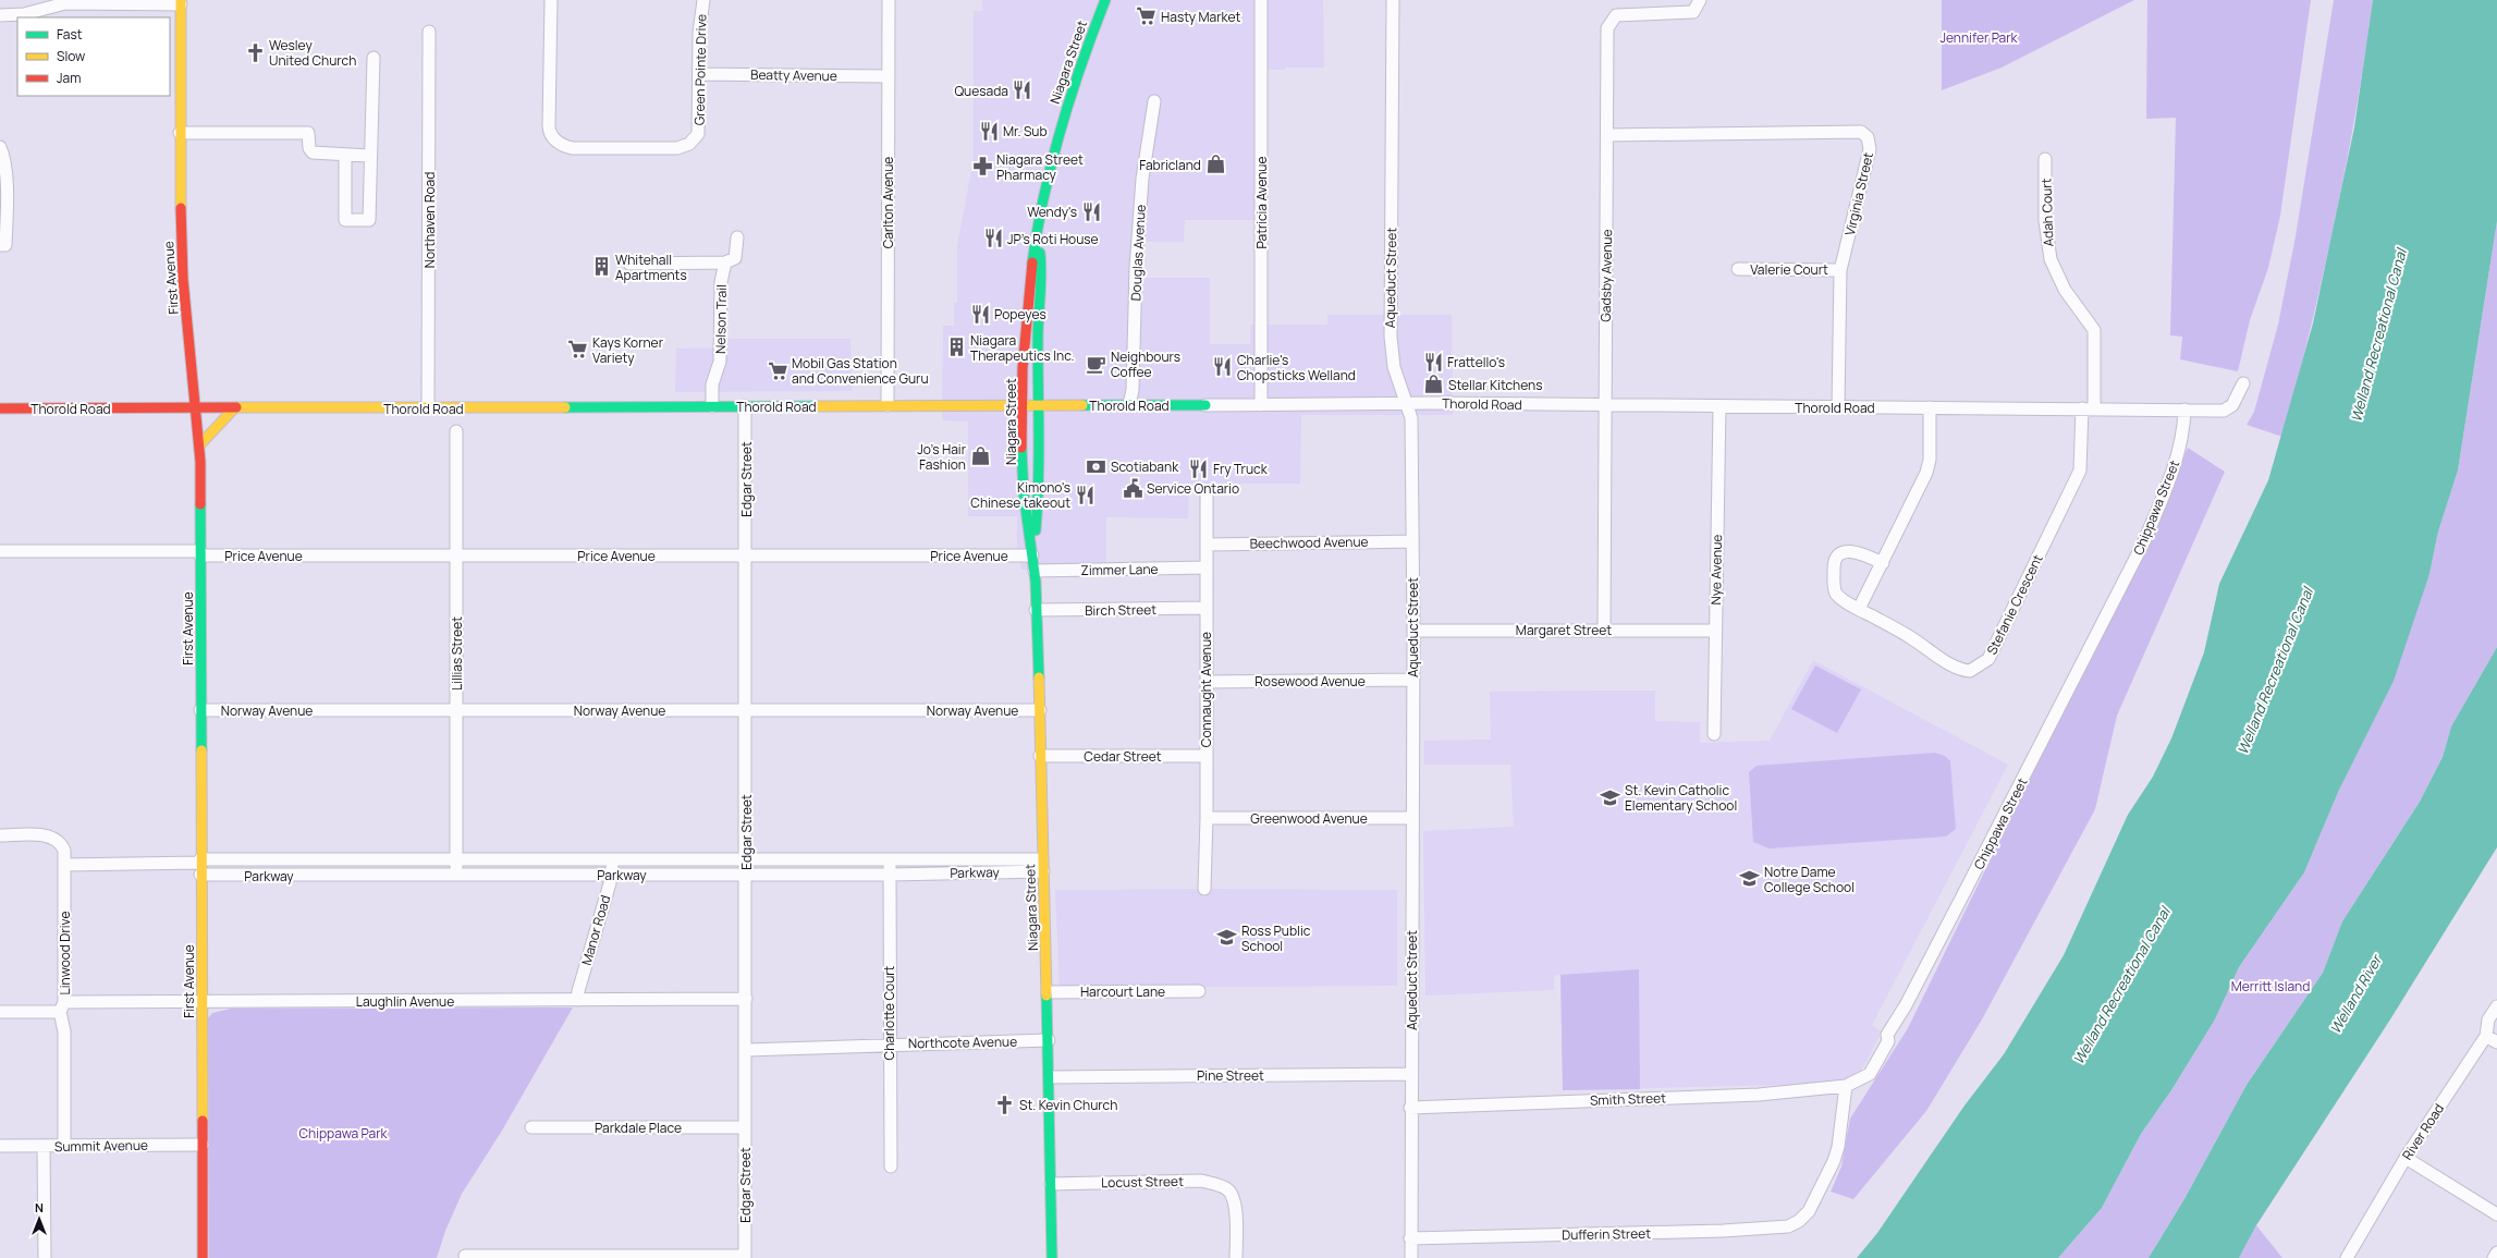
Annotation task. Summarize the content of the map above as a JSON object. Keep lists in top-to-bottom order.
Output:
{
  "streets": {
    "street": [
      "Niagara Street",
      "Green Pointe Drive",
      "Beatty Avenue",
      "Virginia Street",
      "Carlton Avenue",
      "Patricia Avenue",
      "Adah Court",
      "Northaven Road",
      "Douglas Avenue",
      "Valerie Court",
      "Gadsby Avenue",
      "First Avenue",
      "Aqueduct Street",
      "Nelson Trail",
      "Thorold Road",
      "Edgar Street",
      "Chippawa Street",
      "Beechwood Avenue",
      "Price Avenue",
      "Zimmer Lane",
      "Nye Avenue",
      "Stefanie Crescent",
      "Birch Street",
      "Margaret Street",
      "Lillias Street",
      "Rosewood Avenue",
      "Connaught Avenue",
      "Norway Avenue",
      "Cedar Street",
      "Greenwood Avenue",
      "Parkway",
      "Manor Road",
      "Linwood Drive",
      "Harcourt Lane",
      "Laughlin Avenue",
      "Charlotte Court",
      "Northcote Avenue",
      "Pine Street",
      "Smith Street",
      "Parkdale Place",
      "River Road",
      "Summit Avenue",
      "Locust Street",
      "Dufferin Street"
    ]
  },
  "crossings": [
    ["Niagara Street", "Thorold Road"],
    ["Niagara Street", "Price Avenue"],
    ["Niagara Street", "Zimmer Lane"],
    ["Niagara Street", "Birch Street"],
    ["Niagara Street", "Norway Avenue"],
    ["Niagara Street", "Cedar Street"],
    ["Niagara Street", "Parkway"],
    ["Niagara Street", "Harcourt Lane"],
    ["Niagara Street", "Northcote Avenue"],
    ["Niagara Street", "Pine Street"],
    ["Niagara Street", "Locust Street"],
    ["Green Pointe Drive", "Beatty Avenue"],
    ["Beatty Avenue", "Carlton Avenue"],
    ["Virginia Street", "Valerie Court"],
    ["Virginia Street", "Gadsby Avenue"],
    ["Virginia Street", "Thorold Road"],
    ["Carlton Avenue", "Thorold Road"],
    ["Patricia Avenue", "Thorold Road"],
    ["Adah Court", "Thorold Road"],
    ["Adah Court", "Stefanie Crescent"],
    ["Northaven Road", "Thorold Road"],
    ["Douglas Avenue", "Thorold Road"],
    ["Gadsby Avenue", "Thorold Road"],
    ["Gadsby Avenue", "Margaret Street"],
    ["First Avenue", "Thorold Road"],
    ["First Avenue", "Price Avenue"],
    ["First Avenue", "Norway Avenue"],
    ["First Avenue", "Parkway"],
    ["First Avenue", "Laughlin Avenue"],
    ["First Avenue", "Summit Avenue"],
    ["Aqueduct Street", "Thorold Road"],
    ["Aqueduct Street", "Beechwood Avenue"],
    ["Aqueduct Street", "Margaret Street"],
    ["Aqueduct Street", "Rosewood Avenue"],
    ["Aqueduct Street", "Greenwood Avenue"],
    ["Aqueduct Street", "Pine Street"],
    ["Aqueduct Street", "Smith Street"],
    ["Aqueduct Street", "Dufferin Street"],
    ["Nelson Trail", "Thorold Road"],
    ["Thorold Road", "Edgar Street"],
    ["Thorold Road", "Chippawa Street"],
    ["Thorold Road", "Nye Avenue"],
    ["Thorold Road", "Stefanie Crescent"],
    ["Edgar Street", "Price Avenue"],
    ["Edgar Street", "Norway Avenue"],
    ["Edgar Street", "Parkway"],
    ["Edgar Street", "Laughlin Avenue"],
    ["Edgar Street", "Northcote Avenue"],
    ["Edgar Street", "Parkdale Place"],
    ["Chippawa Street", "Smith Street"],
    ["Chippawa Street", "Dufferin Street"],
    ["Beechwood Avenue", "Connaught Avenue"],
    ["Price Avenue", "Lillias Street"],
    ["Zimmer Lane", "Connaught Avenue"],
    ["Nye Avenue", "Margaret Street"],
    ["Birch Street", "Connaught Avenue"],
    ["Lillias Street", "Norway Avenue"],
    ["Lillias Street", "Parkway"],
    ["Rosewood Avenue", "Connaught Avenue"],
    ["Connaught Avenue", "Cedar Street"],
    ["Connaught Avenue", "Greenwood Avenue"],
    ["Parkway", "Manor Road"],
    ["Parkway", "Linwood Drive"],
    ["Parkway", "Charlotte Court"],
    ["Manor Road", "Laughlin Avenue"],
    ["Linwood Drive", "Laughlin Avenue"],
    ["Linwood Drive", "Summit Avenue"],
    ["Charlotte Court", "Northcote Avenue"],
    ["Smith Street", "Dufferin Street"]
  ],
  "water": ["Welland Recreational Canal", "Welland River"],
  "parks": ["Jennifer Park", "Merritt Island", "Chippawa Park"],
  "places": {
    "supermarket": ["Hasty Market", "Kays Korner Variety", "Mobil Gas Station and Convenience Guru"],
    "church": ["Wesley United Church", "St. Kevin Church"],
    "restaurant": [
      "Quesada",
      "Mr. Sub",
      "Wendy's",
      "JP's Roti House",
      "Popeyes",
      "Frattello's",
      "Charlie's Chopsticks Welland",
      "Fry Truck",
      "Kimono's Chinese takeout"
    ],
    "shop": ["Fabricland", "Stellar Kitchens", "Jo's Hair Fashion"],
    "pharmacy": ["Niagara Street Pharmacy"],
    "building": ["Whitehall Apartments", "Niagara Therapeutics Inc."],
    "cafe": ["Neighbours Coffee"],
    "bank": ["Scotiabank"],
    "public building": ["Service Ontario"],
    "school or university": ["St. Kevin Catholic Elementary School", "Notre Dame College School", "Ross Public School"]
  },
  "legend": ["Fast", "Slow", "Jam"],
  "north": "top"
}
